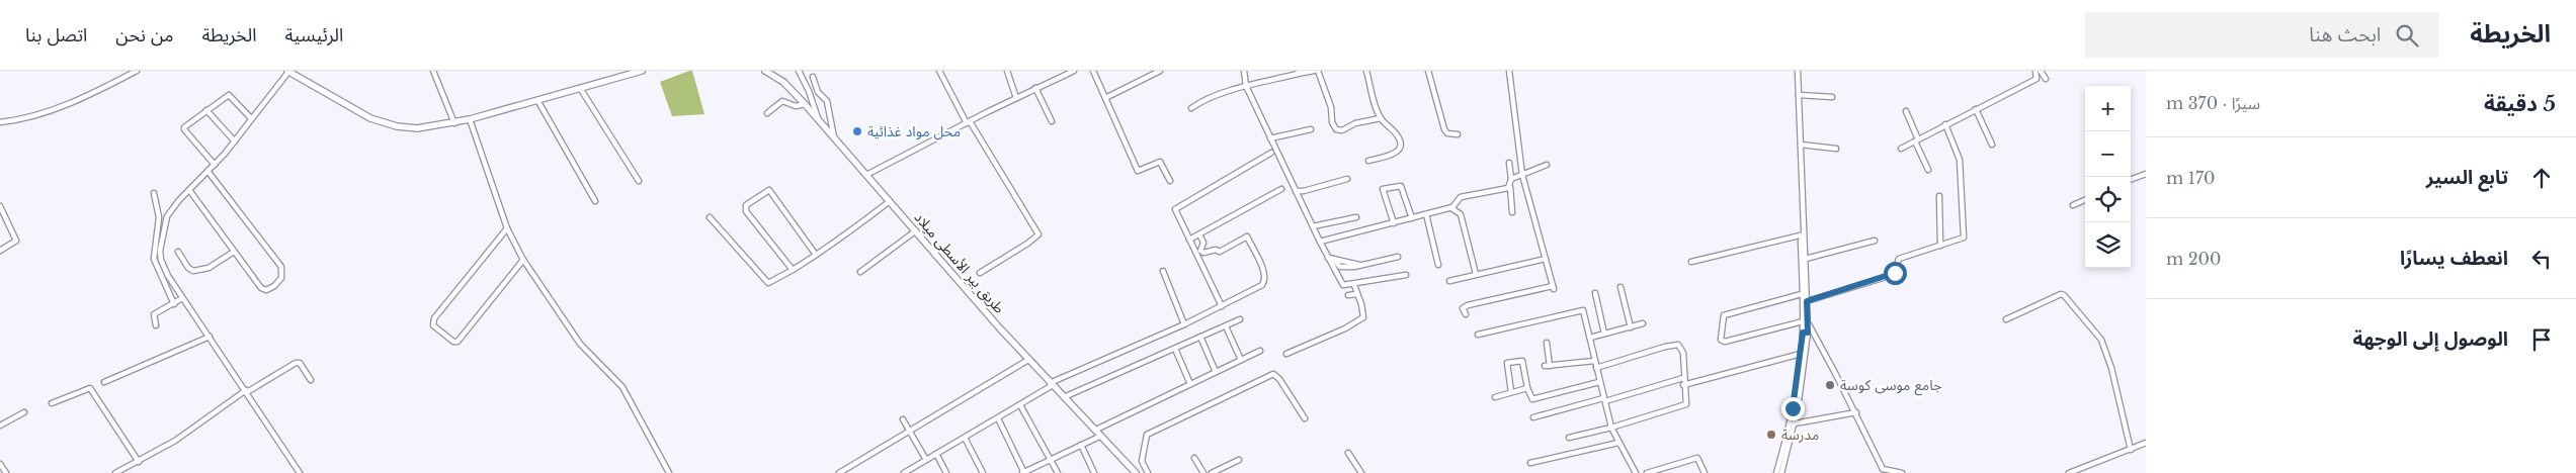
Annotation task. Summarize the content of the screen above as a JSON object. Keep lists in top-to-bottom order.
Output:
{
  "streets": {
    "main road": ["طريق بير الأسطى ميلاد"]
  },
  "places": ["محل مواد غذائية", "جامع موسى كوسة", "مدرسة"],
  "page": {
    "header": "الخريطة",
    "search": "ابحث هنا",
    "nav": [
      "الرئيسية",
      "الخريطة",
      "من نحن",
      "اتصل بنا"
    ],
    "heading": ["5 دقيقة", "سيرًا · 370 m"],
    "map_buttons": ["+", "−"],
    "list": [
      ["تابع السير", "170 m"],
      ["انعطف يسارًا", "200 m"],
      "الوصول إلى الوجهة"
    ]
  }
}
